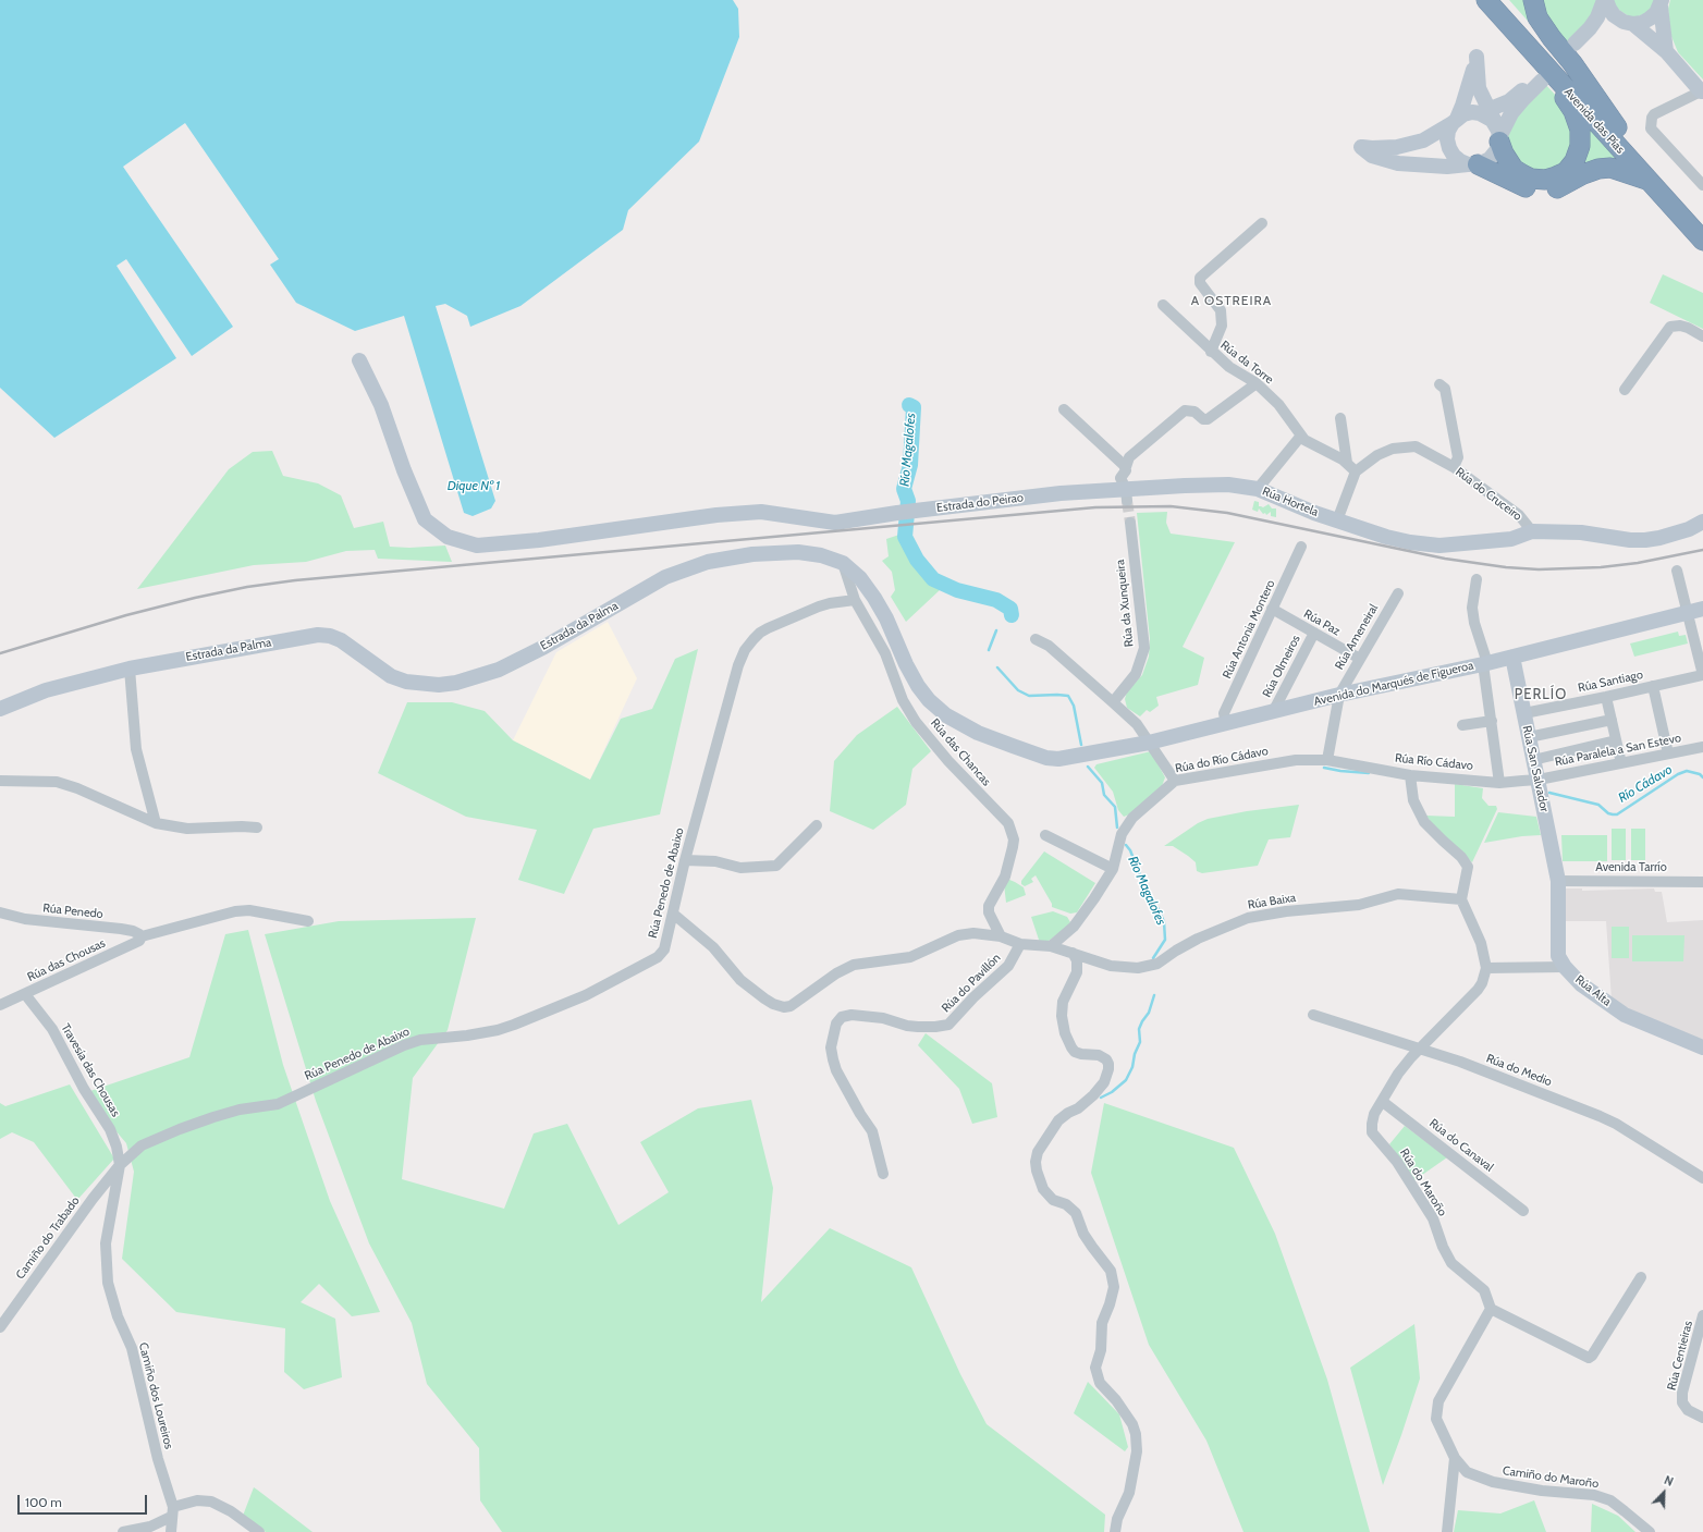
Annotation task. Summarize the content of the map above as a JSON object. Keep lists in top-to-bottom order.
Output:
{
  "streets": {
    "highway": ["Avenida das Pías"],
    "street": [
      "Rúa da Torre",
      "Rúa do Cruceiro",
      "Rúa Hortela",
      "Estrada do Peirao",
      "Rúa da Xunqueira",
      "Rúa Paz",
      "Estrada da Palma",
      "Rúa Antonia Montero",
      "Rúa Ameneiral",
      "Rúa Olmeiros",
      "Rúa Santiago",
      "Avenida do Marqués de Figueroa",
      "Rúa Paralela a San Estevo",
      "Rúa das Chancas",
      "Rúa do Río Cádavo",
      "Rúa Río Cádavo",
      "Rúa San Salvador",
      "Avenida Tarrío",
      "Rúa Penedo de Abaixo",
      "Rúa Baixa",
      "Rúa Penedo",
      "Rúa das Chousas",
      "Rúa do Pavillón",
      "Rúa Alta",
      "Travesía das Chousas",
      "Rúa do Medio",
      "Rúa do Canaval",
      "Rúa do Maroño",
      "Camiño do Trabado",
      "Rúa Centieiras",
      "Camiño dos Loureiros",
      "Camiño do Maroño"
    ]
  },
  "crossings": [
    ["Rúa da Torre", "Rúa do Cruceiro"],
    ["Rúa do Cruceiro", "Rúa Hortela"],
    ["Rúa Hortela", "Estrada do Peirao"],
    ["Rúa Paz", "Rúa Antonia Montero"],
    ["Rúa Paz", "Rúa Ameneiral"],
    ["Rúa Paz", "Rúa Olmeiros"],
    ["Estrada da Palma", "Avenida do Marqués de Figueroa"],
    ["Estrada da Palma", "Rúa das Chancas"],
    ["Rúa Antonia Montero", "Avenida do Marqués de Figueroa"],
    ["Rúa Ameneiral", "Avenida do Marqués de Figueroa"],
    ["Rúa Ameneiral", "Rúa do Río Cádavo"],
    ["Rúa Ameneiral", "Rúa Río Cádavo"],
    ["Rúa Olmeiros", "Avenida do Marqués de Figueroa"],
    ["Rúa Santiago", "Rúa San Salvador"],
    ["Avenida do Marqués de Figueroa", "Rúa San Salvador"],
    ["Rúa Paralela a San Estevo", "Rúa Río Cádavo"],
    ["Rúa Paralela a San Estevo", "Rúa San Salvador"],
    ["Rúa das Chancas", "Rúa Penedo de Abaixo"],
    ["Rúa do Río Cádavo", "Rúa Río Cádavo"],
    ["Rúa do Río Cádavo", "Rúa Baixa"],
    ["Rúa Río Cádavo", "Rúa San Salvador"],
    ["Rúa San Salvador", "Avenida Tarrío"],
    ["Rúa San Salvador", "Rúa Alta"],
    ["Avenida Tarrío", "Rúa Alta"],
    ["Rúa Penedo de Abaixo", "Travesía das Chousas"],
    ["Rúa Penedo de Abaixo", "Camiño do Trabado"],
    ["Rúa Penedo de Abaixo", "Camiño dos Loureiros"],
    ["Rúa Baixa", "Rúa do Pavillón"],
    ["Rúa Penedo", "Rúa das Chousas"],
    ["Rúa das Chousas", "Travesía das Chousas"],
    ["Travesía das Chousas", "Camiño do Trabado"],
    ["Travesía das Chousas", "Camiño dos Loureiros"],
    ["Rúa do Medio", "Rúa do Maroño"],
    ["Rúa do Canaval", "Rúa do Maroño"],
    ["Rúa do Maroño", "Camiño do Maroño"],
    ["Camiño do Trabado", "Camiño dos Loureiros"]
  ],
  "districts": ["A OSTREIRA", "PERLÍO"],
  "water": ["Río Magalofes", "Dique Nº 1", "Río Cádavo"],
  "scale_bar": "100 m",
  "north": "top right"
}
